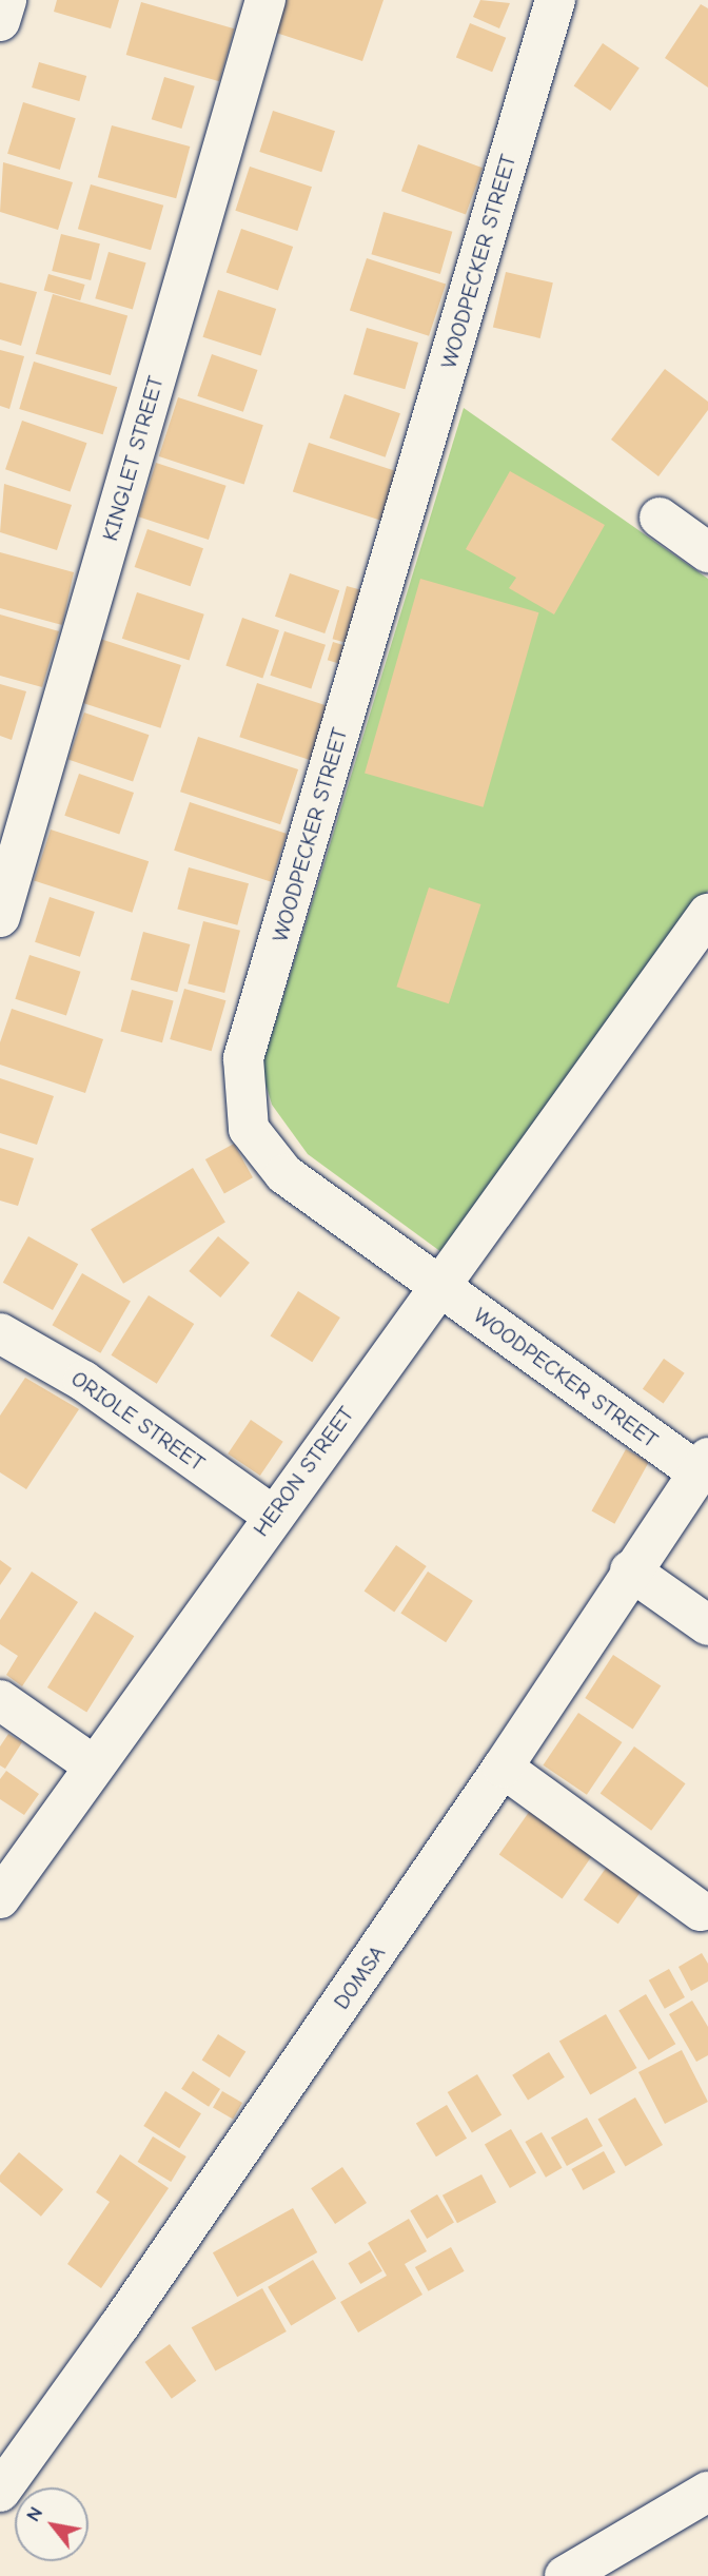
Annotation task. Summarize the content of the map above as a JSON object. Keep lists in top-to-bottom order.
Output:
{
  "streets": {
    "street": [
      "WOODPECKER STREET",
      "KINGLET STREET",
      "ORIOLE STREET",
      "HERON STREET",
      "DOMSA"
    ]
  },
  "crossings": [
    ["WOODPECKER STREET", "HERON STREET"],
    ["WOODPECKER STREET", "DOMSA"],
    ["ORIOLE STREET", "HERON STREET"]
  ],
  "north": "top left"
}
